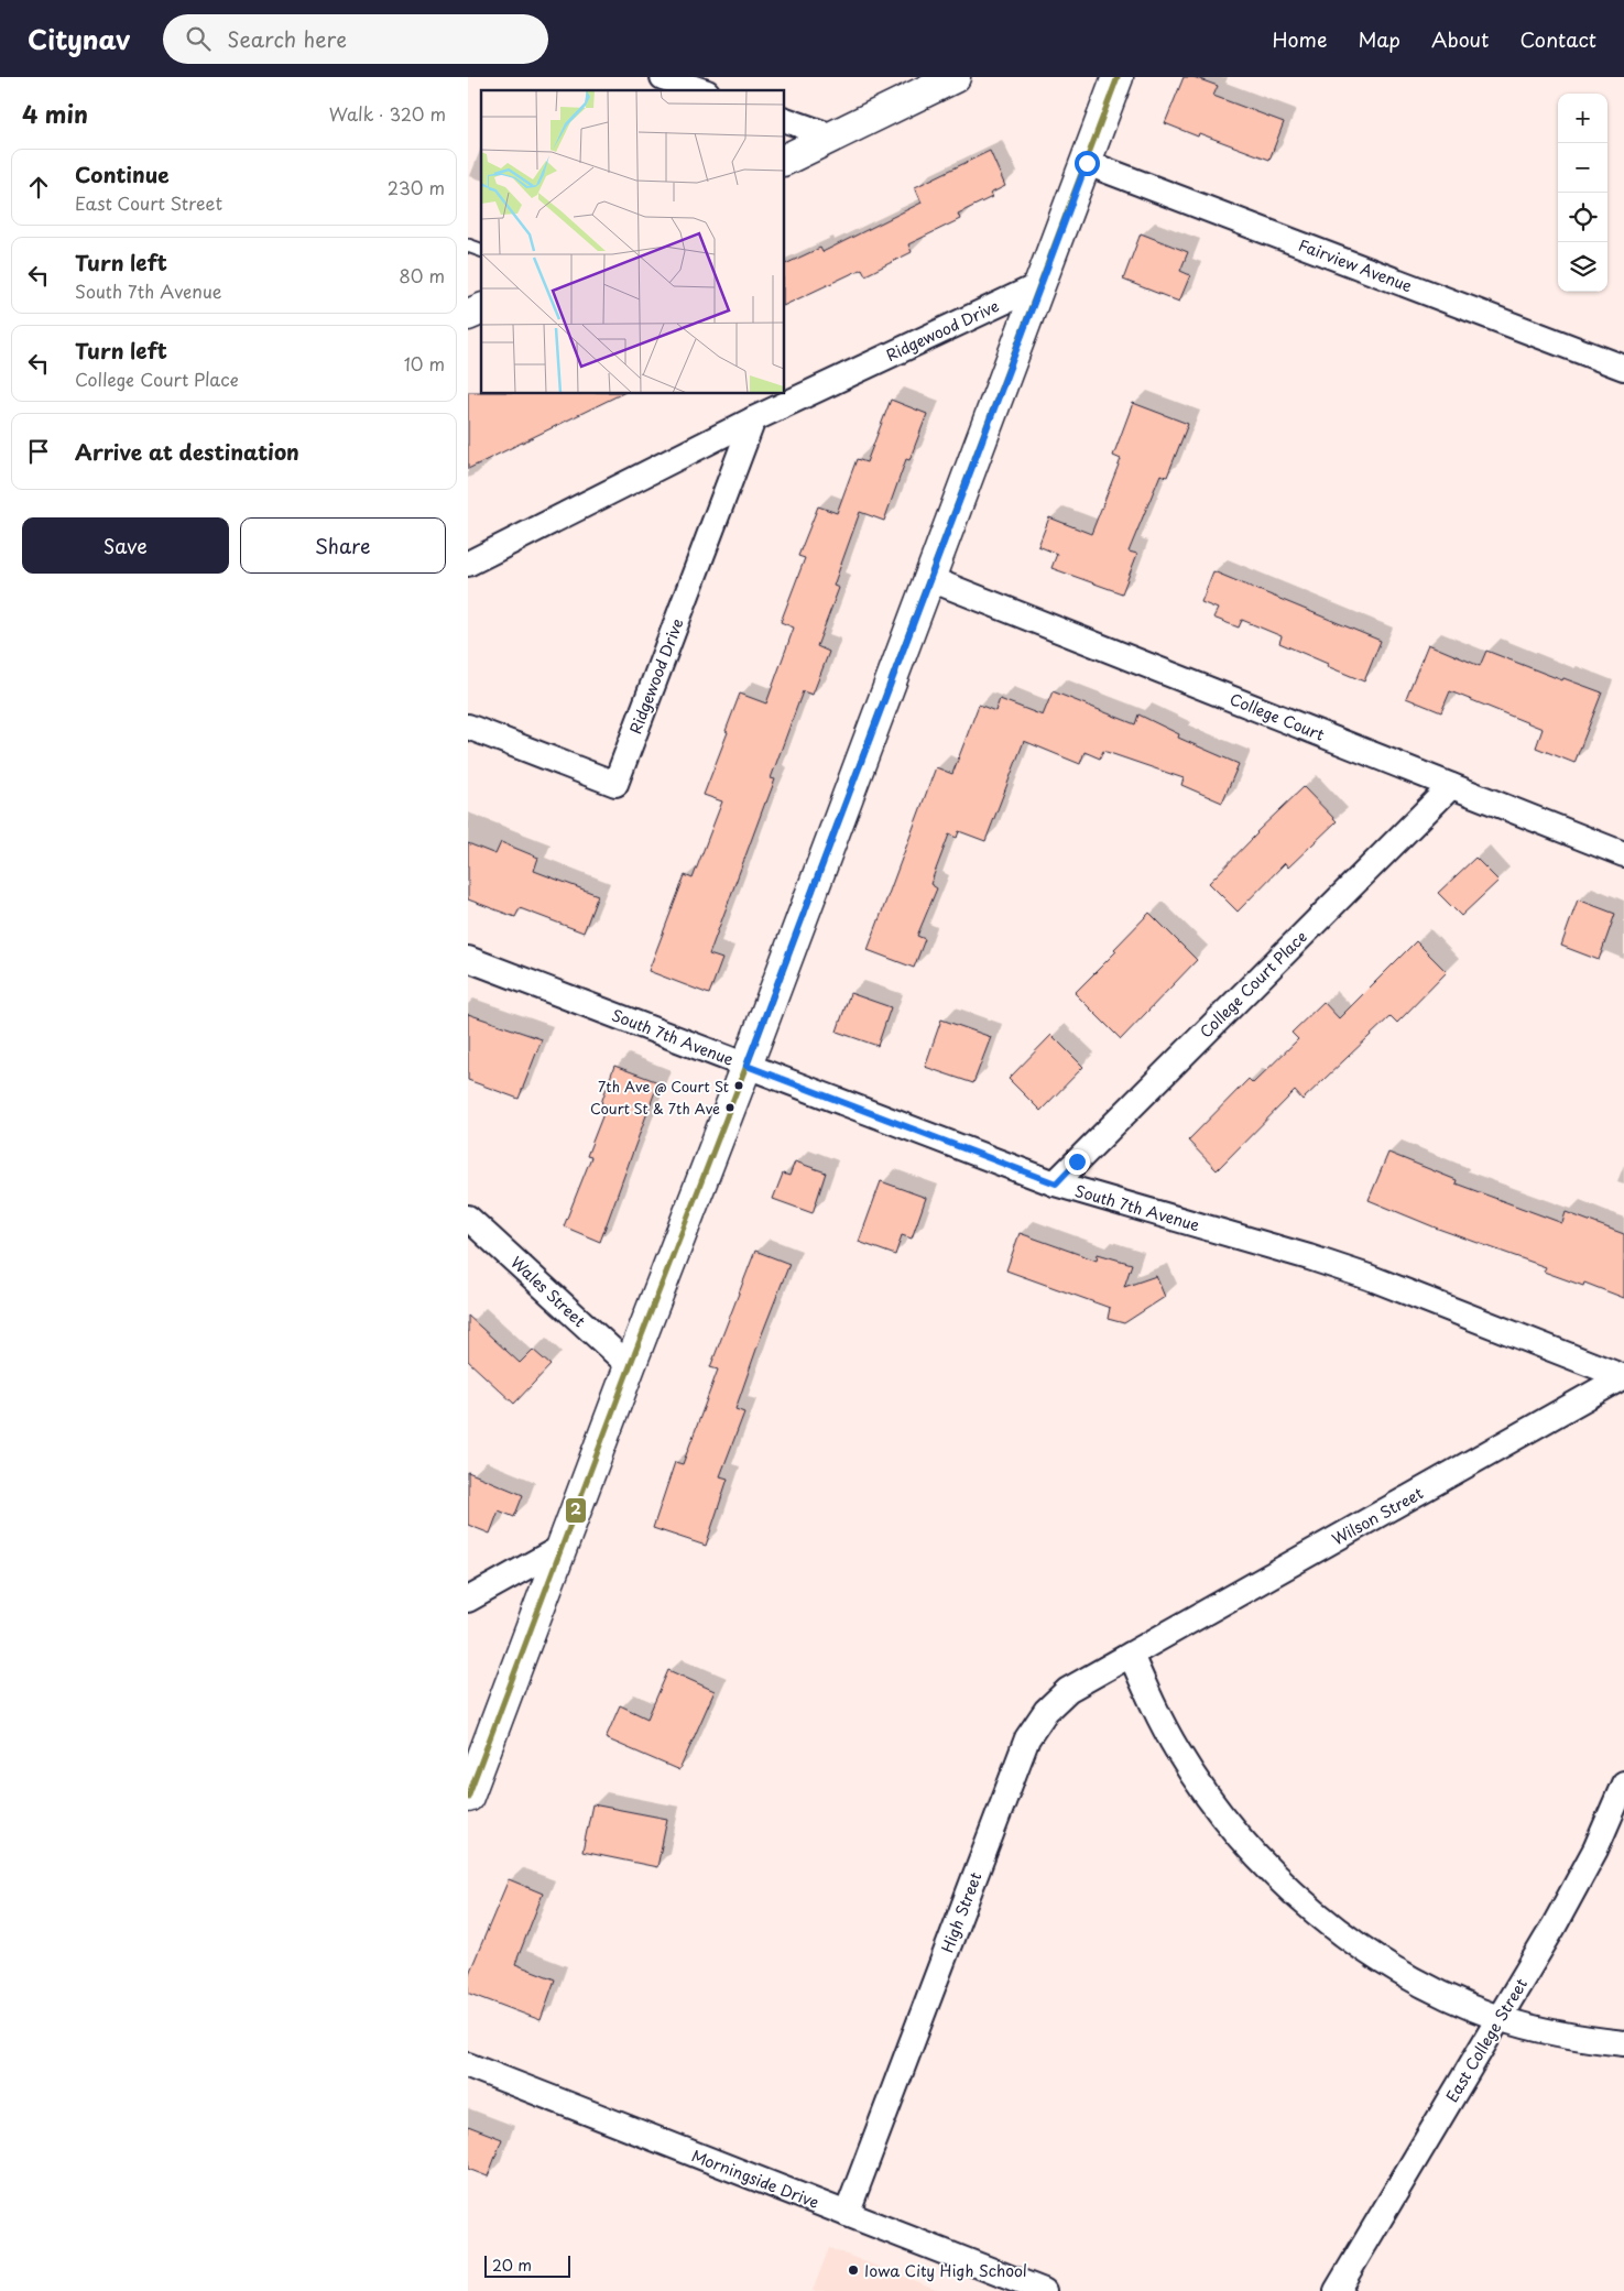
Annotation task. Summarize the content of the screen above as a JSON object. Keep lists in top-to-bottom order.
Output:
{
  "streets": {
    "street": [
      "Fairview Avenue",
      "Ridgewood Drive",
      "College Court",
      "College Court Place",
      "South 7th Avenue",
      "Wales Street",
      "Wilson Street",
      "High Street",
      "East College Street",
      "Morningside Drive"
    ]
  },
  "crossings": [
    ["College Court", "College Court Place"],
    ["College Court Place", "South 7th Avenue"],
    ["South 7th Avenue", "Wilson Street"],
    ["Wilson Street", "High Street"],
    ["High Street", "Morningside Drive"]
  ],
  "places": ["7th Ave @ Court St", "Court St & 7th Ave", "Iowa City High School"],
  "lines": ["transit line 2"],
  "scale_bar": "20 m",
  "page": {
    "header": "Citynav",
    "search": "Search here",
    "nav": [
      "Home",
      "Map",
      "About",
      "Contact"
    ],
    "heading": ["4 min", "Walk · 320 m"],
    "map_buttons": ["+", "−"],
    "list": [
      ["Continue", "East Court Street", "230 m"],
      ["Turn left", "South 7th Avenue", "80 m"],
      ["Turn left", "College Court Place", "10 m"],
      "Arrive at destination"
    ],
    "buttons": ["Save", "Share"],
    "scale": "20 m"
  }
}
